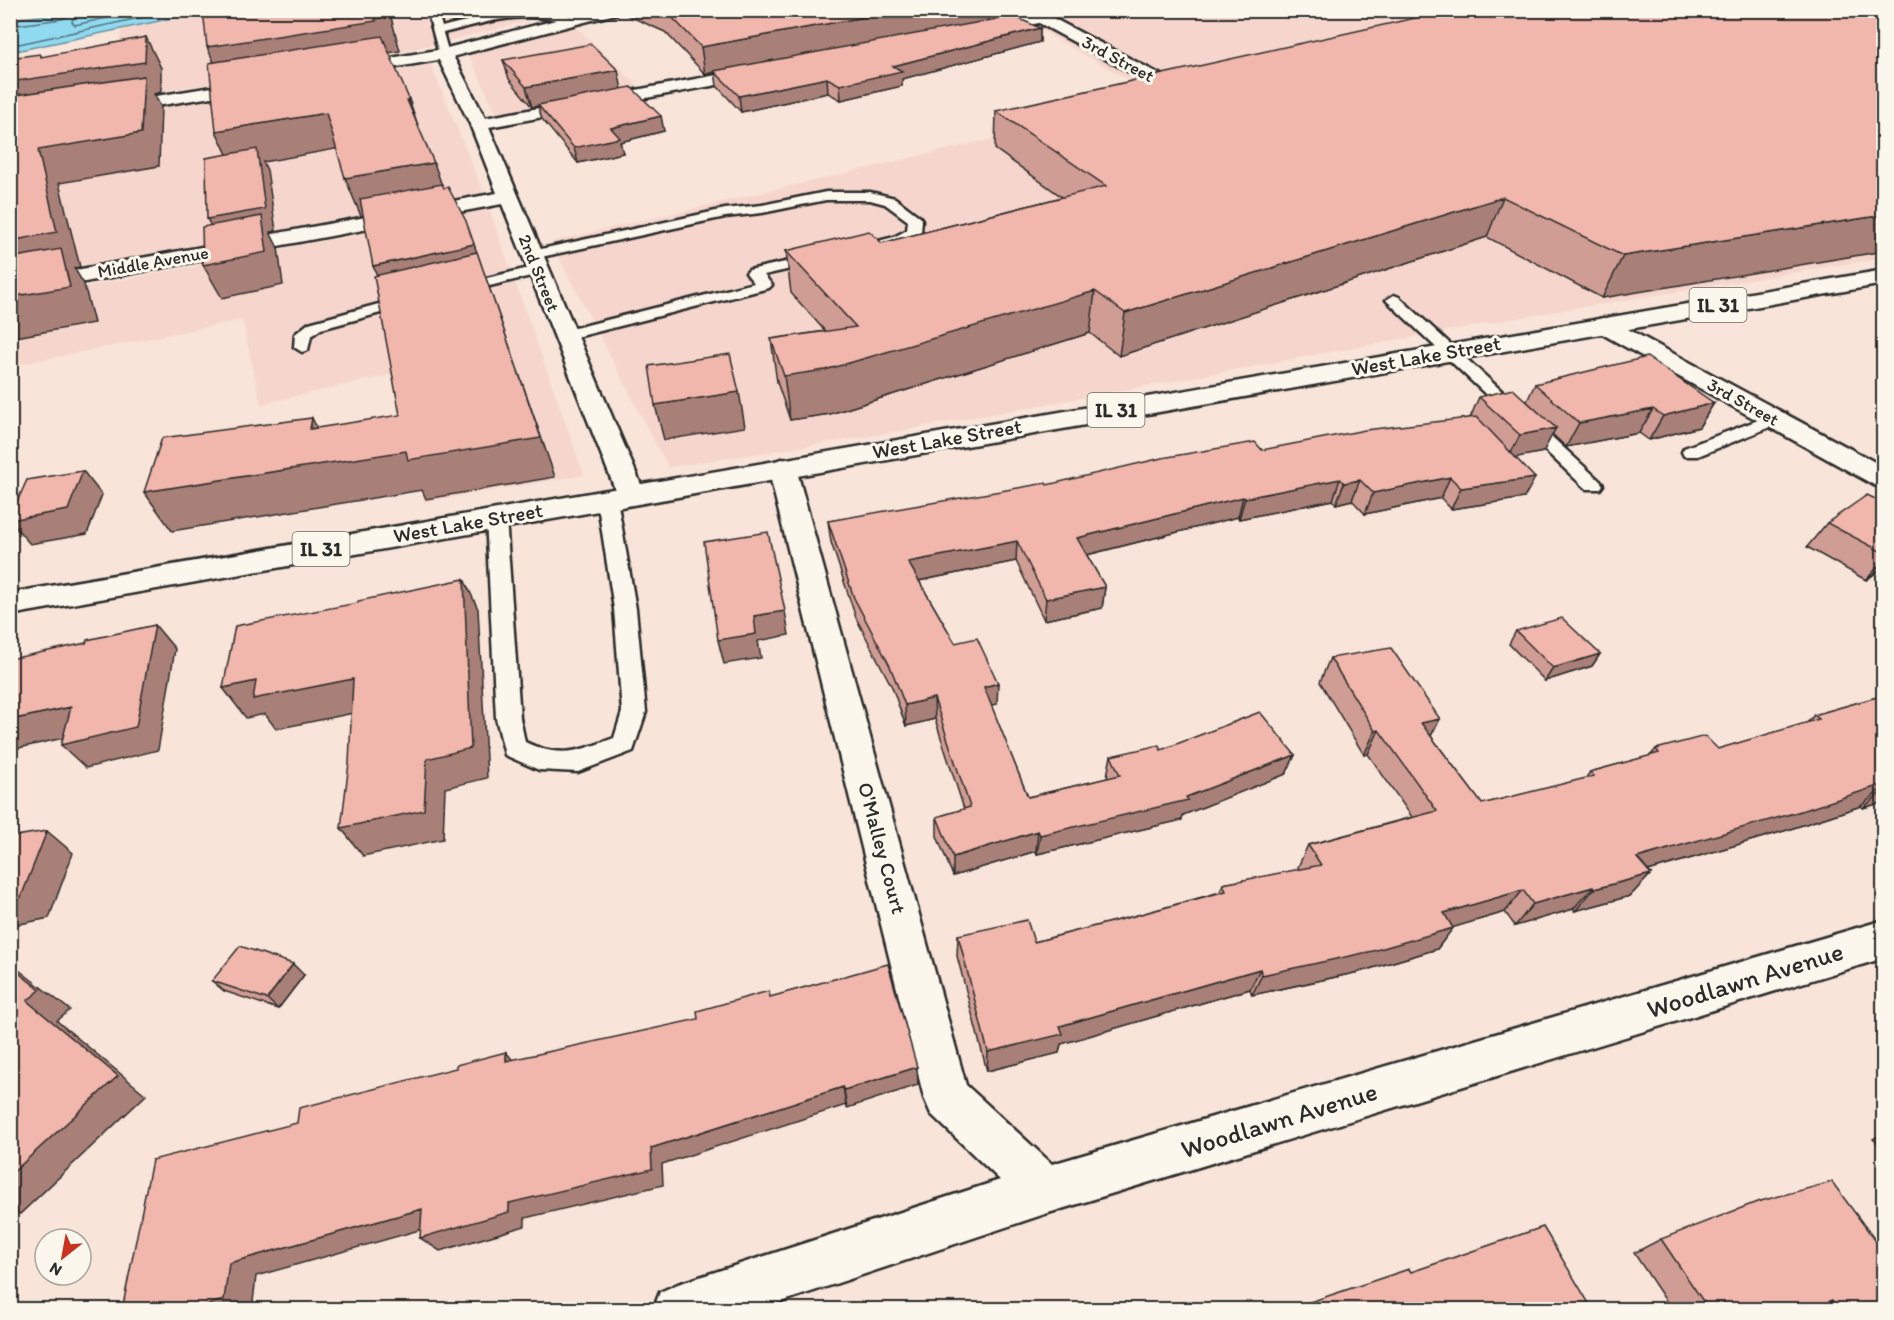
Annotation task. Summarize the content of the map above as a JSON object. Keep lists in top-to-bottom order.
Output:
{
  "streets": {
    "street": [
      "3rd Street",
      "Middle Avenue",
      "2nd Street",
      "IL 31",
      "West Lake Street",
      "O'Malley Court",
      "Woodlawn Avenue"
    ]
  },
  "crossings": [
    ["3rd Street", "West Lake Street"],
    ["Middle Avenue", "2nd Street"],
    ["2nd Street", "West Lake Street"],
    ["West Lake Street", "O'Malley Court"],
    ["O'Malley Court", "Woodlawn Avenue"]
  ],
  "north": "bottom left"
}
